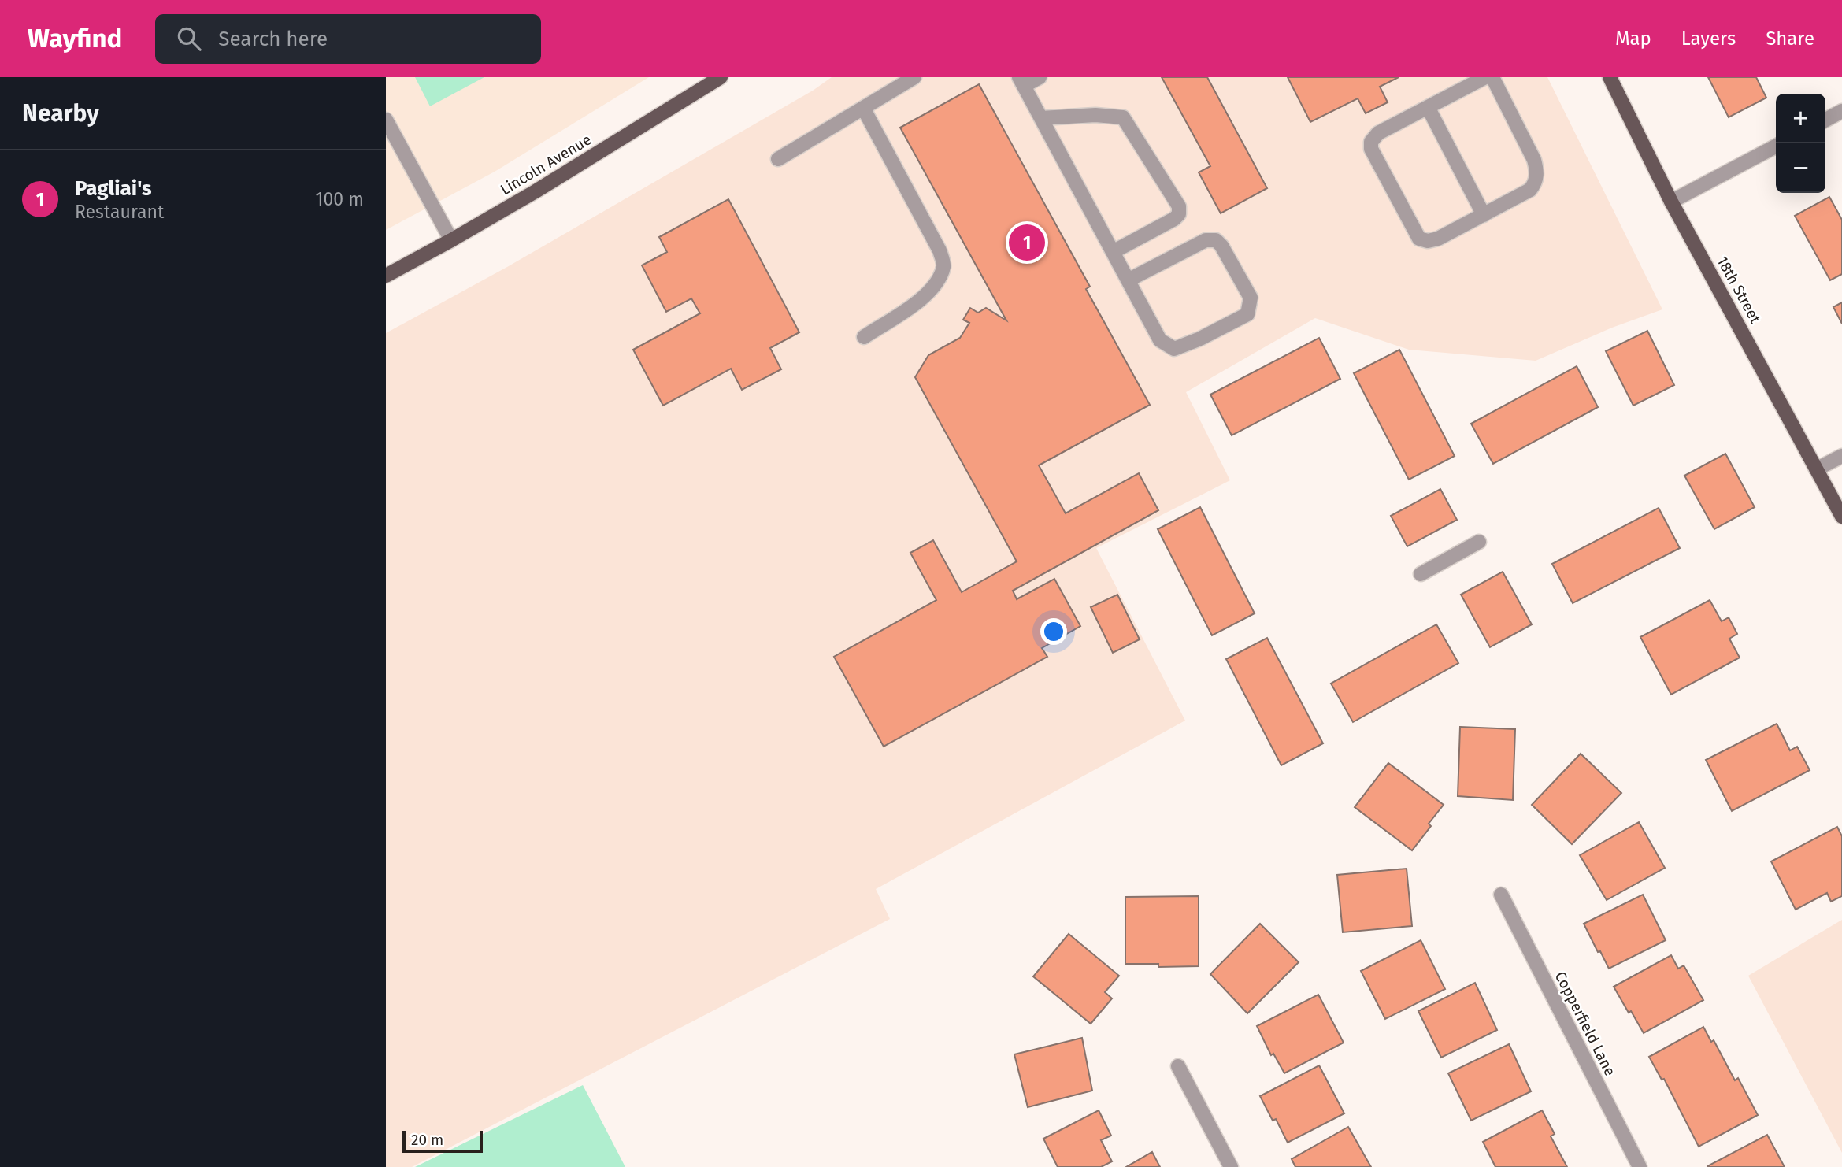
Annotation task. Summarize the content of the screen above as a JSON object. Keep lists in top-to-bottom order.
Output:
{
  "streets": {
    "main road": ["Lincoln Avenue", "18th Street"],
    "street": ["Copperfield Lane"]
  },
  "scale_bar": "20 m",
  "page": {
    "header": "Wayfind",
    "search": "Search here",
    "nav": ["Map", "Layers", "Share"],
    "heading": "Nearby",
    "map_buttons": ["+", "−"],
    "list": [
      {
        "mark": "1",
        "name": "Pagliai's",
        "note": "Restaurant",
        "value": "100 m"
      }
    ],
    "pins": "1",
    "scale": "20 m"
  }
}
